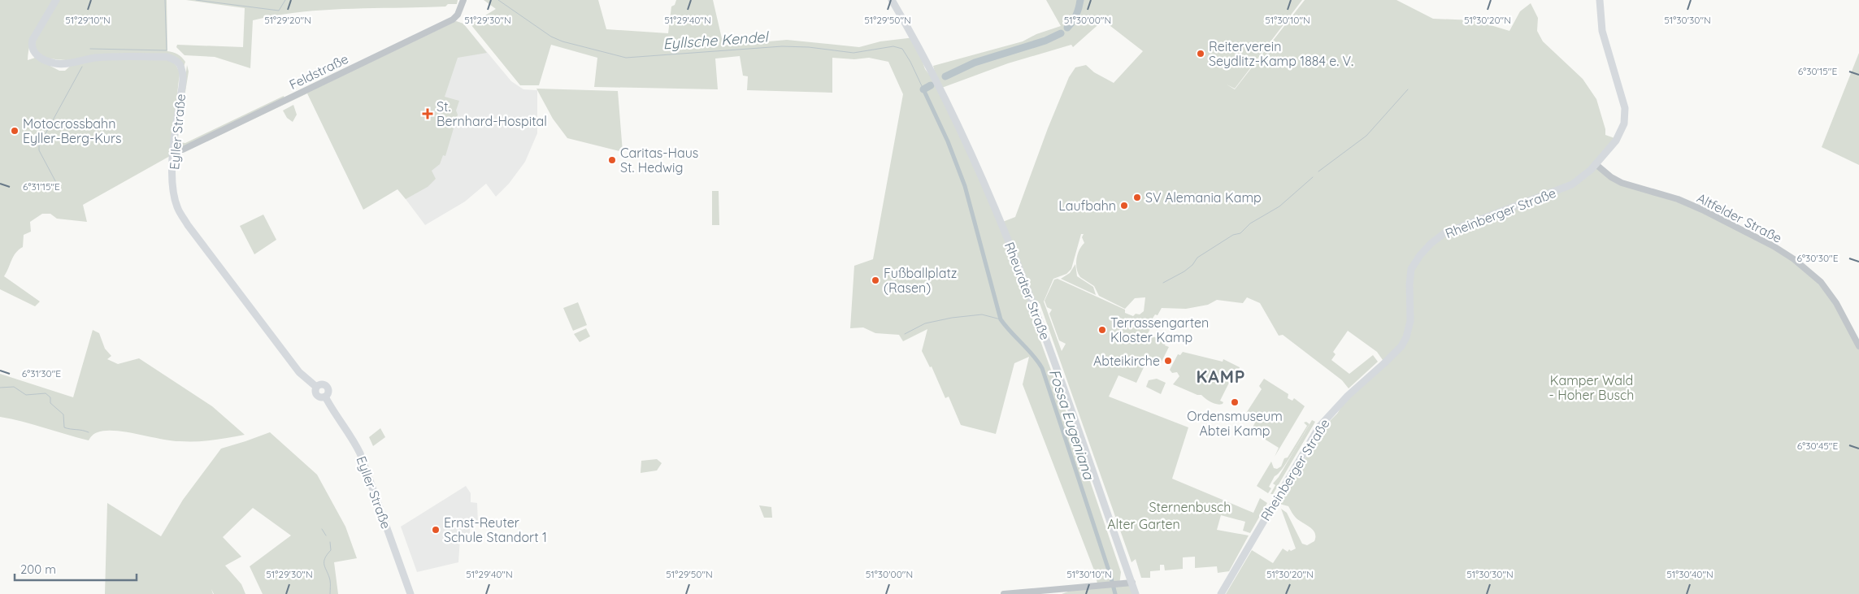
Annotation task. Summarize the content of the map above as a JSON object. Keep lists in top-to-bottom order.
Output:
{
  "streets": {
    "main road": ["Eyller Straße", "Rheinberger Straße", "Rheurdter Straße"],
    "street": ["Feldstraße", "Altfelder Straße"]
  },
  "crossings": [
    ["Feldstraße", "Eyller Straße"],
    ["Rheinberger Straße", "Altfelder Straße"]
  ],
  "districts": ["KAMP"],
  "water": ["Eyllsche Kendel", "Fossa Eugeniana"],
  "parks": ["Kamper Wald - Hoher Busch", "Sternenbusch", "Alter Garten"],
  "places": {
    "other": [
      "Reiterverein Seydlitz-Kamp 1884 e. V.",
      "Motocrossbahn Eyller-Berg-Kurs",
      "Caritas-Haus St. Hedwig",
      "SV Alemania Kamp",
      "Laufbahn",
      "Fußballplatz (Rasen)",
      "Terrassengarten Kloster Kamp",
      "Abteikirche",
      "Ordensmuseum Abtei Kamp",
      "Ernst-Reuter Schule Standort 1"
    ],
    "health": ["St. Bernhard-Hospital"]
  },
  "scale_bar": "200 m",
  "coordinates": [
    "51°29'10\"N",
    "51°29'20\"N",
    "51°29'30\"N",
    "51°29'40\"N",
    "51°29'50\"N",
    "51°30'00\"N",
    "51°30'10\"N",
    "51°30'20\"N",
    "51°30'30\"N",
    "6°30'15\"E",
    "6°31'15\"E",
    "6°30'30\"E",
    "6°31'30\"E",
    "6°30'45\"E",
    "51°30'40\"N"
  ]
}
